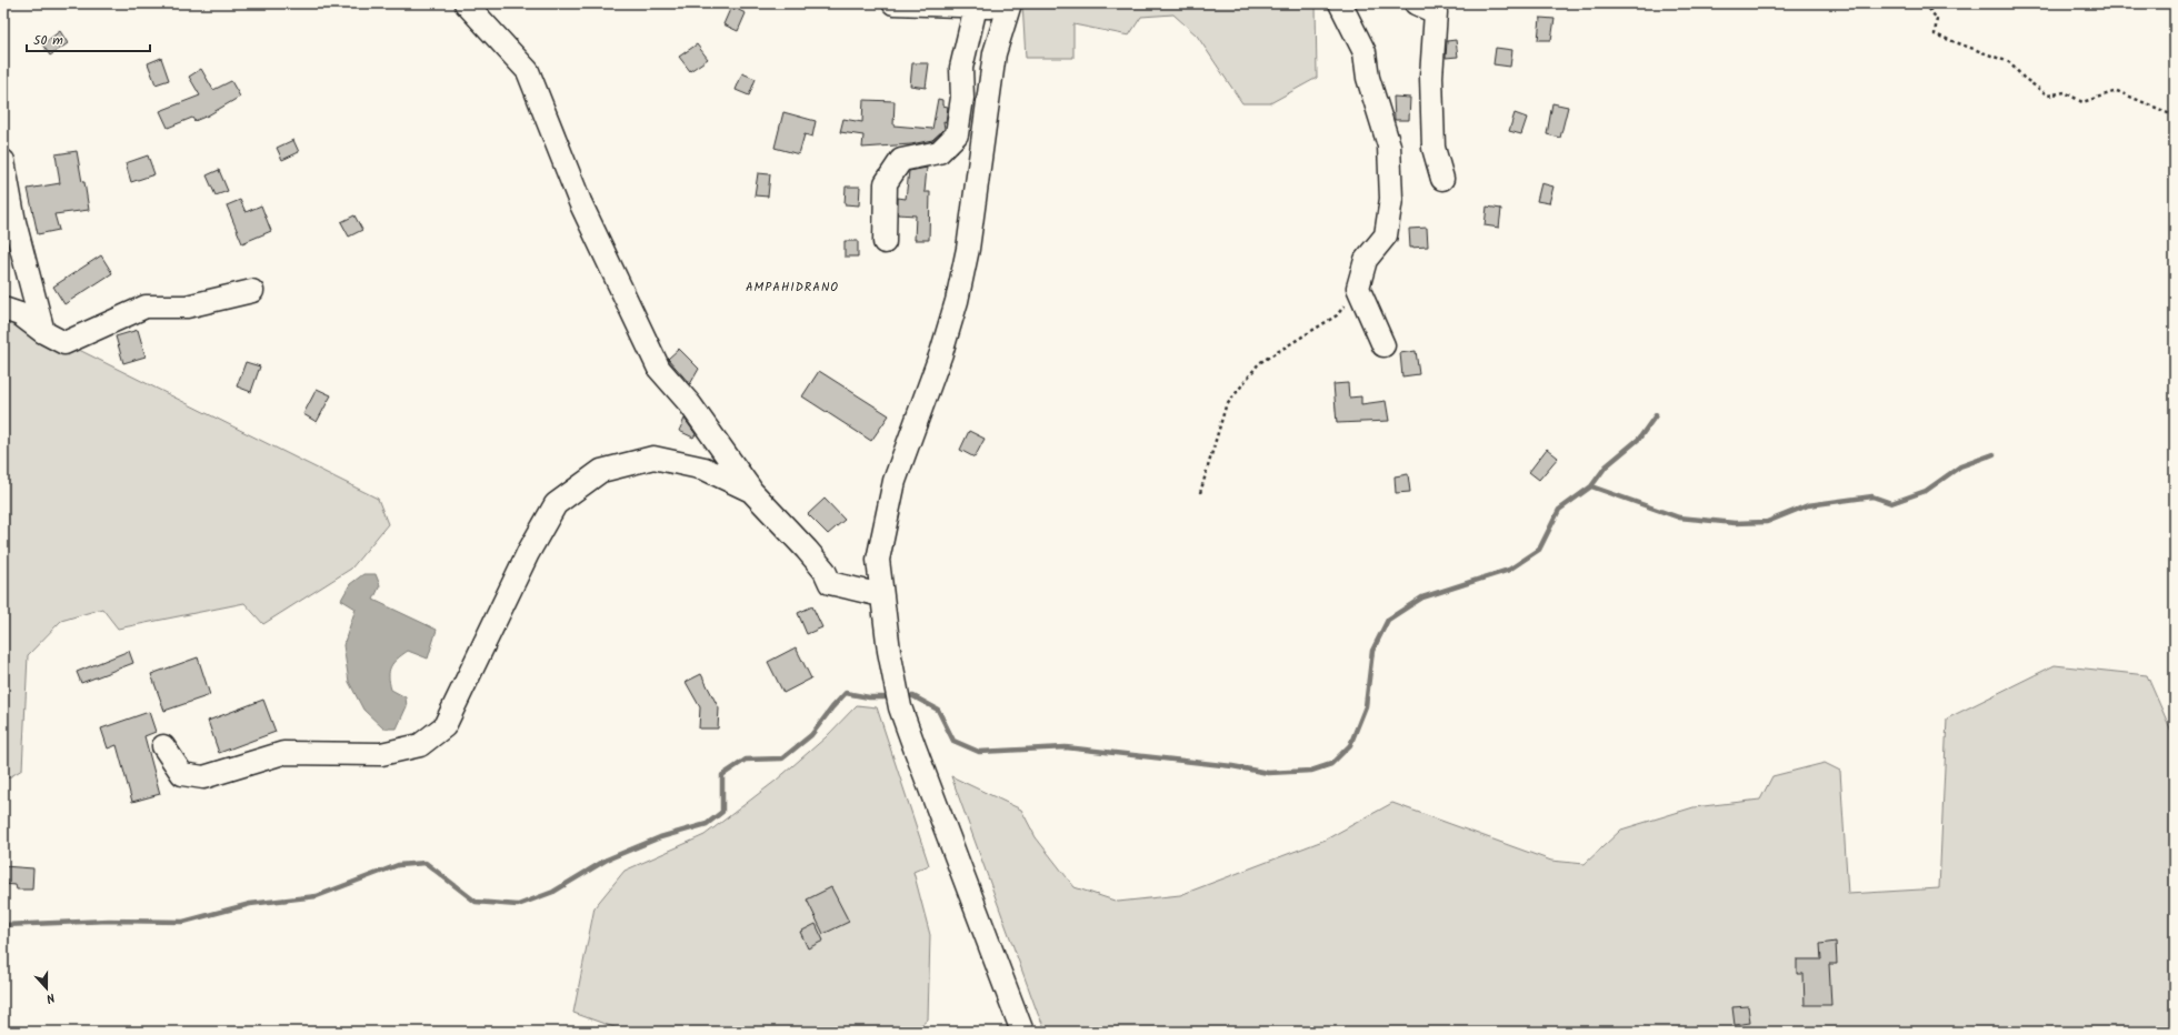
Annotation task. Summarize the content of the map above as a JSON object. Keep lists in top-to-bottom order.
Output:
{
  "districts": ["AMPAHIDRANO"],
  "scale_bar": "50 m",
  "north": "bottom"
}
